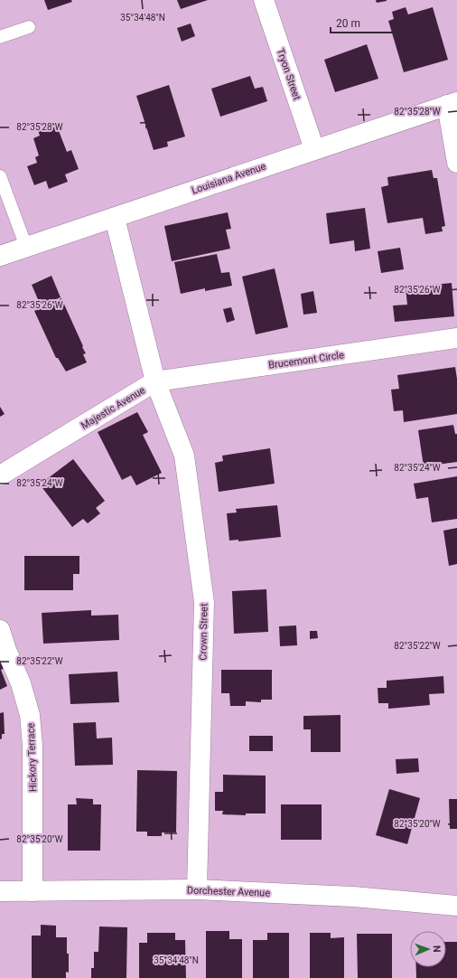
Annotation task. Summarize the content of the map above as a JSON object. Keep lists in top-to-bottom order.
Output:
{
  "streets": {
    "street": [
      "Tryon Street",
      "Louisiana Avenue",
      "Brucemont Circle",
      "Majestic Avenue",
      "Crown Street",
      "Hickory Terrace",
      "Dorchester Avenue"
    ]
  },
  "crossings": [
    ["Tryon Street", "Louisiana Avenue"],
    ["Louisiana Avenue", "Majestic Avenue"],
    ["Brucemont Circle", "Majestic Avenue"],
    ["Brucemont Circle", "Crown Street"],
    ["Majestic Avenue", "Crown Street"],
    ["Crown Street", "Dorchester Avenue"],
    ["Hickory Terrace", "Dorchester Avenue"]
  ],
  "scale_bar": "20 m",
  "north": "right",
  "coordinates": [
    "35°34'48\"N",
    "82°35'28\"W",
    "82°35'26\"W",
    "82°35'24\"W",
    "82°35'22\"W",
    "82°35'20\"W"
  ]
}
